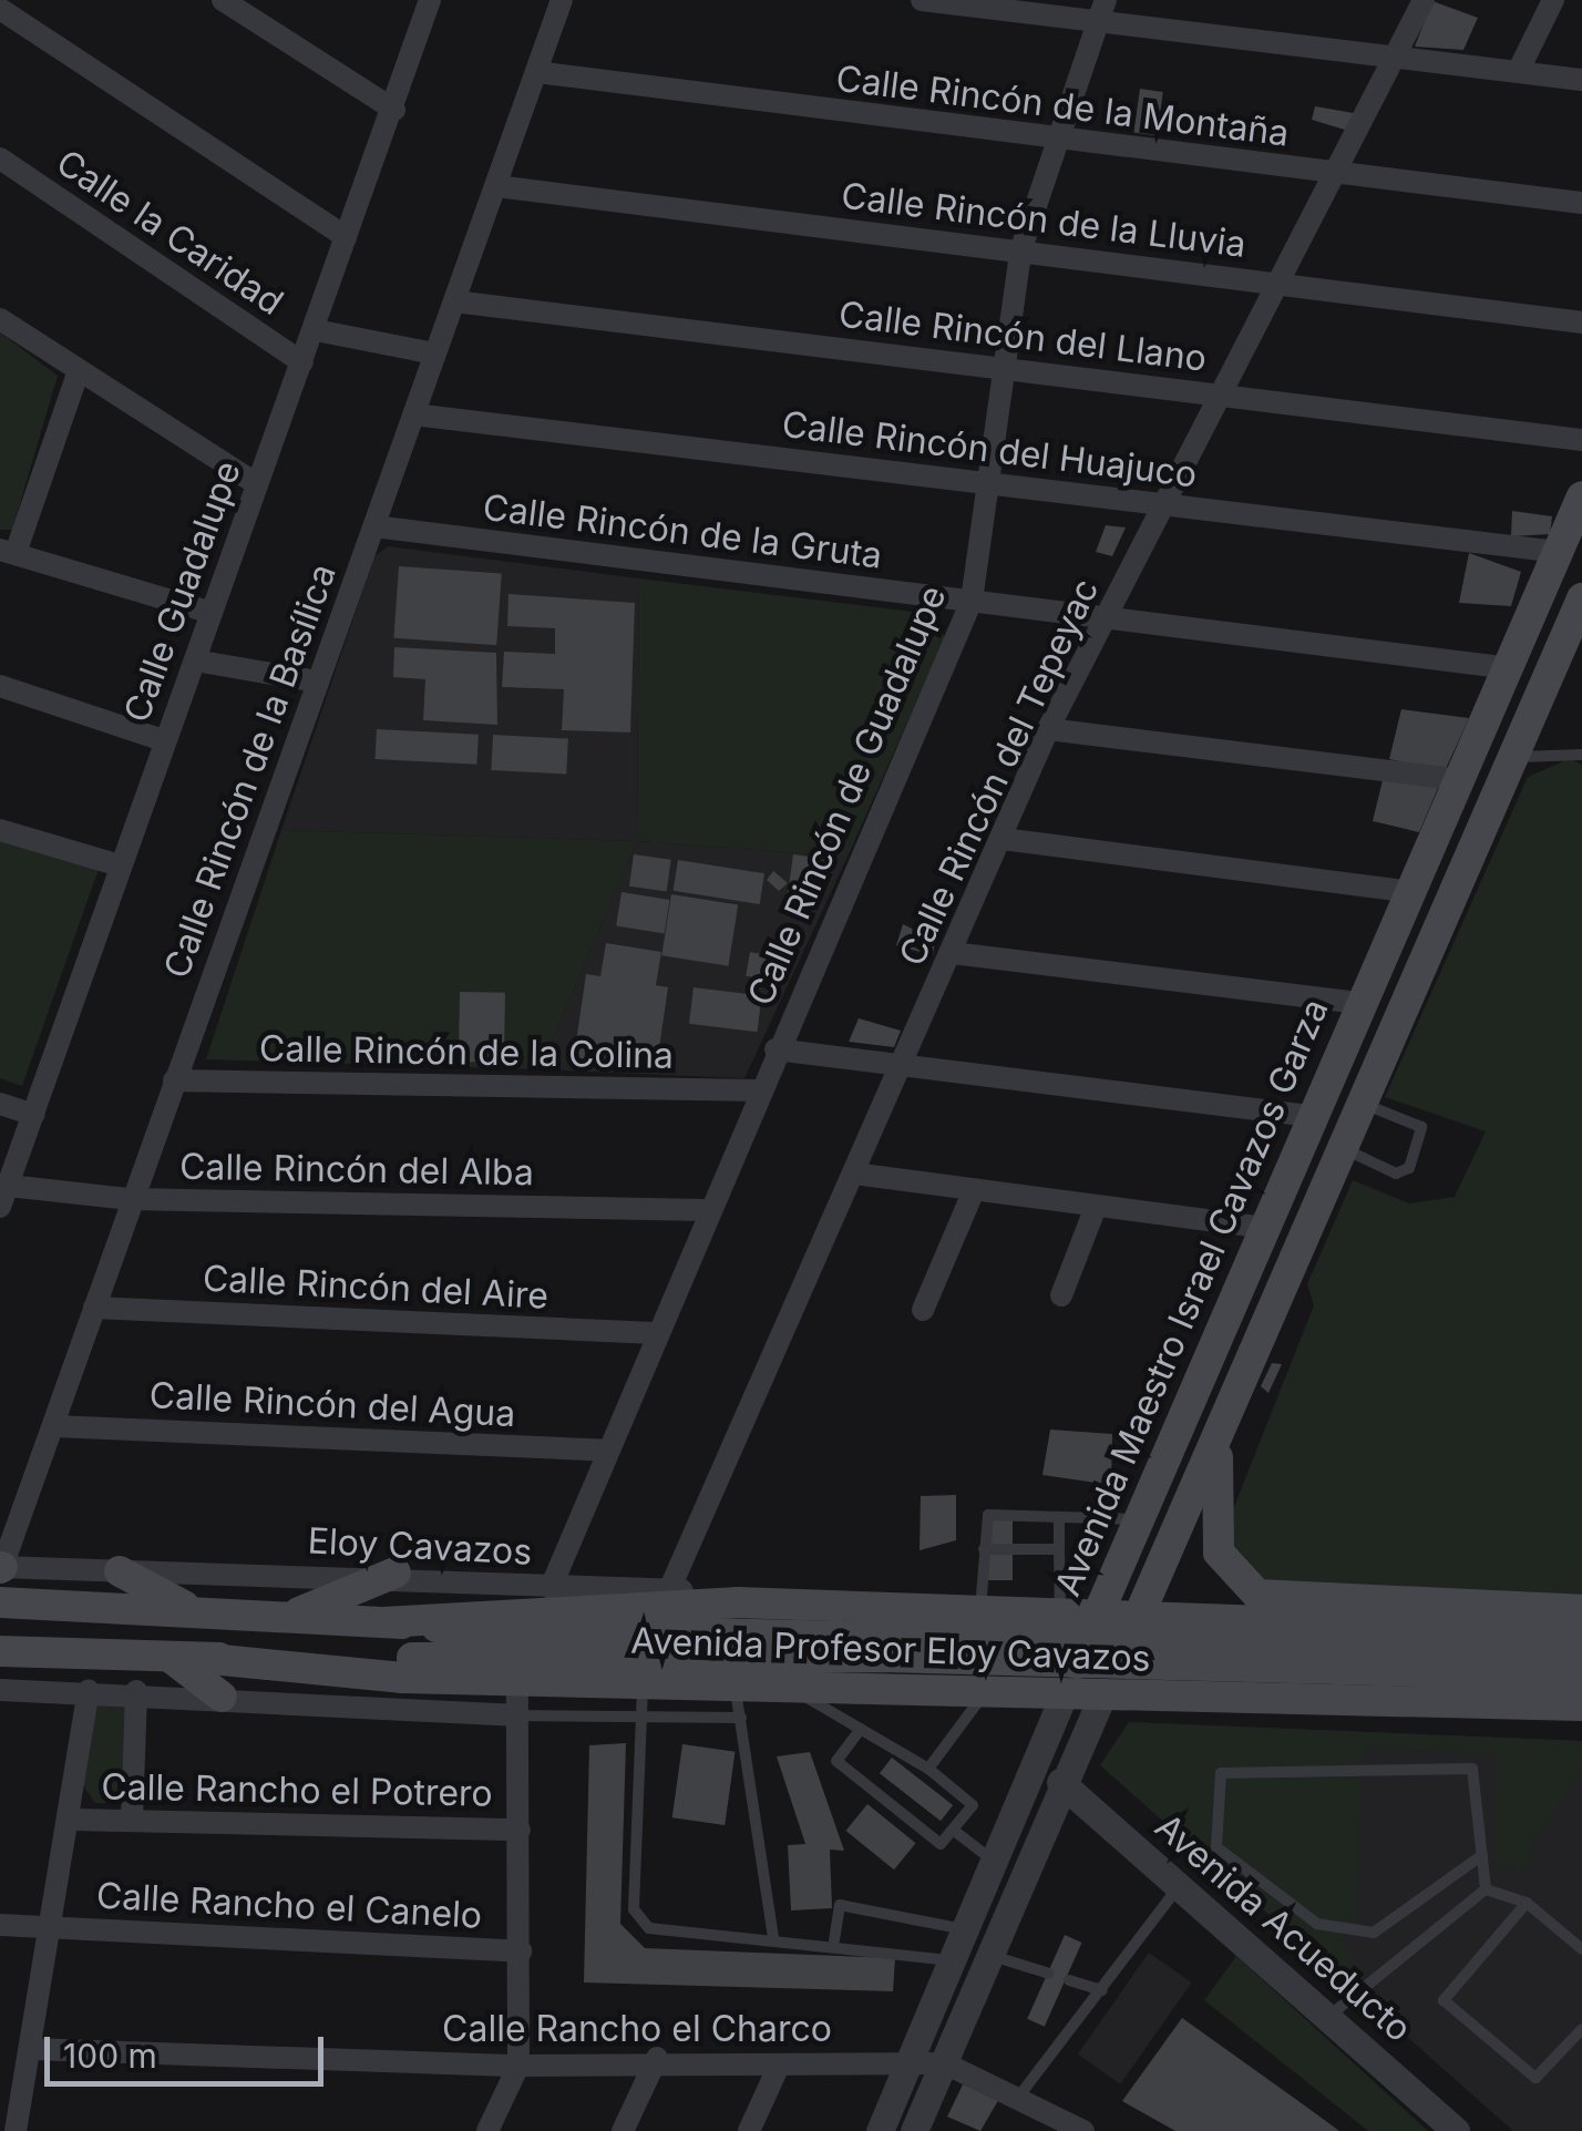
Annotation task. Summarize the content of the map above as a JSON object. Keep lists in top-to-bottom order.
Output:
{
  "streets": {
    "main road": ["Avenida Maestro Israel Cavazos Garza", "Avenida Profesor Eloy Cavazos"],
    "street": [
      "Calle Rincón de la Montaña",
      "Calle Rincón de la Lluvia",
      "Calle la Caridad",
      "Calle Rincón del Llano",
      "Calle Rincón del Huajuco",
      "Calle Rincón de la Gruta",
      "Calle Guadalupe",
      "Calle Rincón de la Basílica",
      "Calle Rincón del Tepeyac",
      "Calle Rincón de Guadalupe",
      "Calle Rincón de la Colina",
      "Calle Rincón del Alba",
      "Calle Rincón del Aire",
      "Calle Rincón del Agua",
      "Eloy Cavazos",
      "Calle Rancho el Potrero",
      "Calle Rancho el Canelo",
      "Avenida Acueducto",
      "Calle Rancho el Charco"
    ]
  },
  "crossings": [
    ["Calle Rincón de la Montaña", "Calle Rincón de la Basílica"],
    ["Calle Rincón de la Montaña", "Calle Rincón del Tepeyac"],
    ["Calle Rincón de la Montaña", "Calle Rincón de Guadalupe"],
    ["Calle Rincón de la Lluvia", "Calle Rincón de la Basílica"],
    ["Calle Rincón de la Lluvia", "Calle Rincón del Tepeyac"],
    ["Calle Rincón de la Lluvia", "Calle Rincón de Guadalupe"],
    ["Calle la Caridad", "Calle Guadalupe"],
    ["Calle Rincón del Llano", "Calle Rincón de la Basílica"],
    ["Calle Rincón del Llano", "Calle Rincón del Tepeyac"],
    ["Calle Rincón del Llano", "Calle Rincón de Guadalupe"],
    ["Calle Rincón del Huajuco", "Calle Rincón de la Basílica"],
    ["Calle Rincón del Huajuco", "Calle Rincón del Tepeyac"],
    ["Calle Rincón del Huajuco", "Calle Rincón de Guadalupe"],
    ["Calle Rincón del Huajuco", "Avenida Maestro Israel Cavazos Garza"],
    ["Calle Rincón de la Gruta", "Calle Rincón de la Basílica"],
    ["Calle Rincón de la Gruta", "Calle Rincón del Tepeyac"],
    ["Calle Rincón de la Gruta", "Calle Rincón de Guadalupe"],
    ["Calle Rincón de la Gruta", "Avenida Maestro Israel Cavazos Garza"],
    ["Calle Guadalupe", "Calle Rincón del Alba"],
    ["Calle Rincón de la Basílica", "Calle Rincón de la Colina"],
    ["Calle Rincón de la Basílica", "Calle Rincón del Alba"],
    ["Calle Rincón de la Basílica", "Calle Rincón del Aire"],
    ["Calle Rincón de la Basílica", "Calle Rincón del Agua"],
    ["Calle Rincón de la Basílica", "Eloy Cavazos"],
    ["Calle Rincón del Tepeyac", "Eloy Cavazos"],
    ["Calle Rincón de Guadalupe", "Calle Rincón de la Colina"],
    ["Calle Rincón de Guadalupe", "Calle Rincón del Alba"],
    ["Calle Rincón de Guadalupe", "Calle Rincón del Aire"],
    ["Calle Rincón de Guadalupe", "Calle Rincón del Agua"],
    ["Calle Rincón de Guadalupe", "Eloy Cavazos"],
    ["Avenida Maestro Israel Cavazos Garza", "Avenida Profesor Eloy Cavazos"],
    ["Avenida Maestro Israel Cavazos Garza", "Avenida Acueducto"],
    ["Avenida Maestro Israel Cavazos Garza", "Calle Rancho el Charco"],
    ["Eloy Cavazos", "Avenida Profesor Eloy Cavazos"]
  ],
  "scale_bar": "100 m"
}
